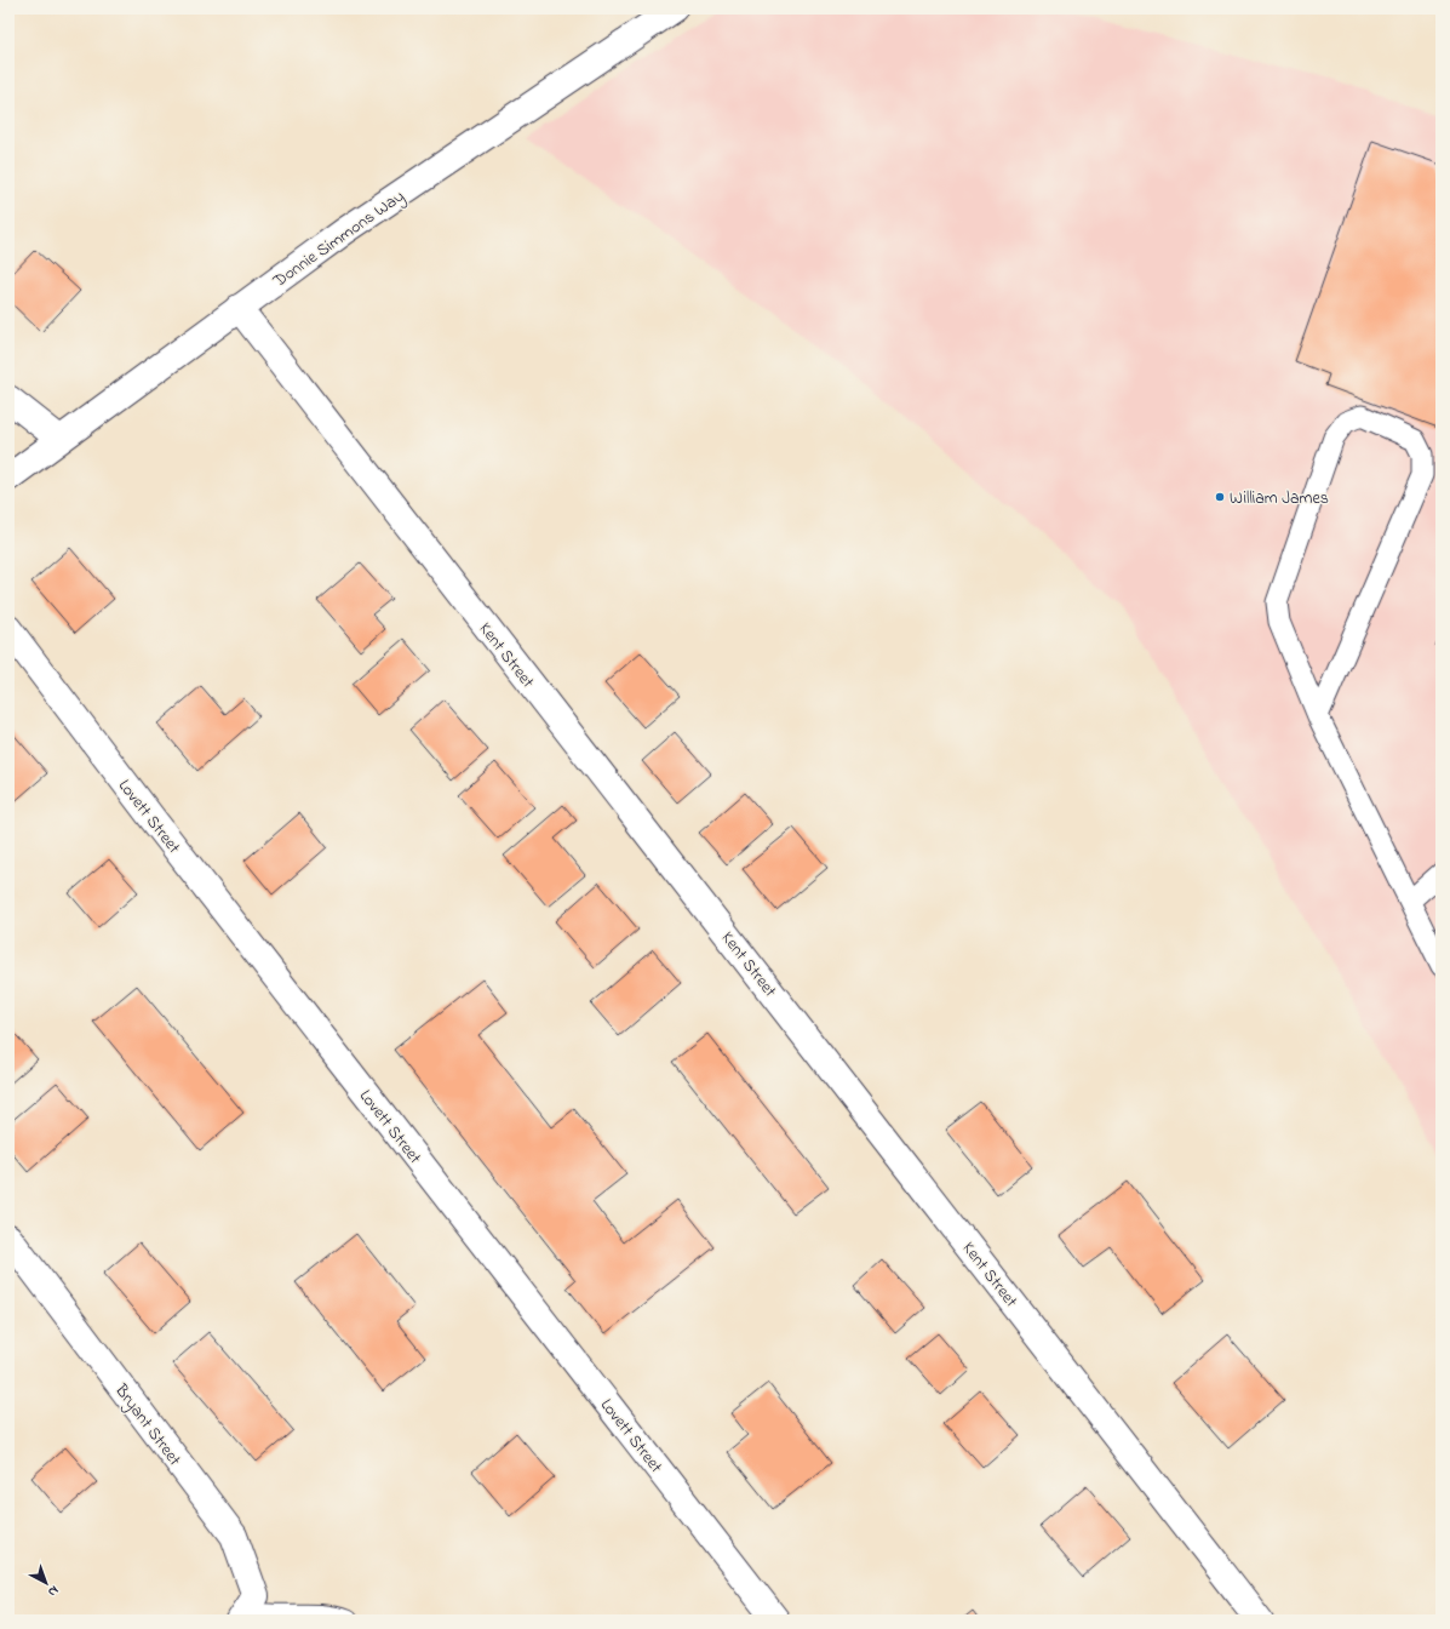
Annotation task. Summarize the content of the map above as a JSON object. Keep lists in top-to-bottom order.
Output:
{
  "streets": {
    "street": [
      "Donnie Simmons Way",
      "Kent Street",
      "Lovett Street",
      "Bryant Street"
    ]
  },
  "crossings": [
    ["Donnie Simmons Way", "Kent Street"]
  ],
  "places": ["William James"],
  "north": "bottom right"
}
